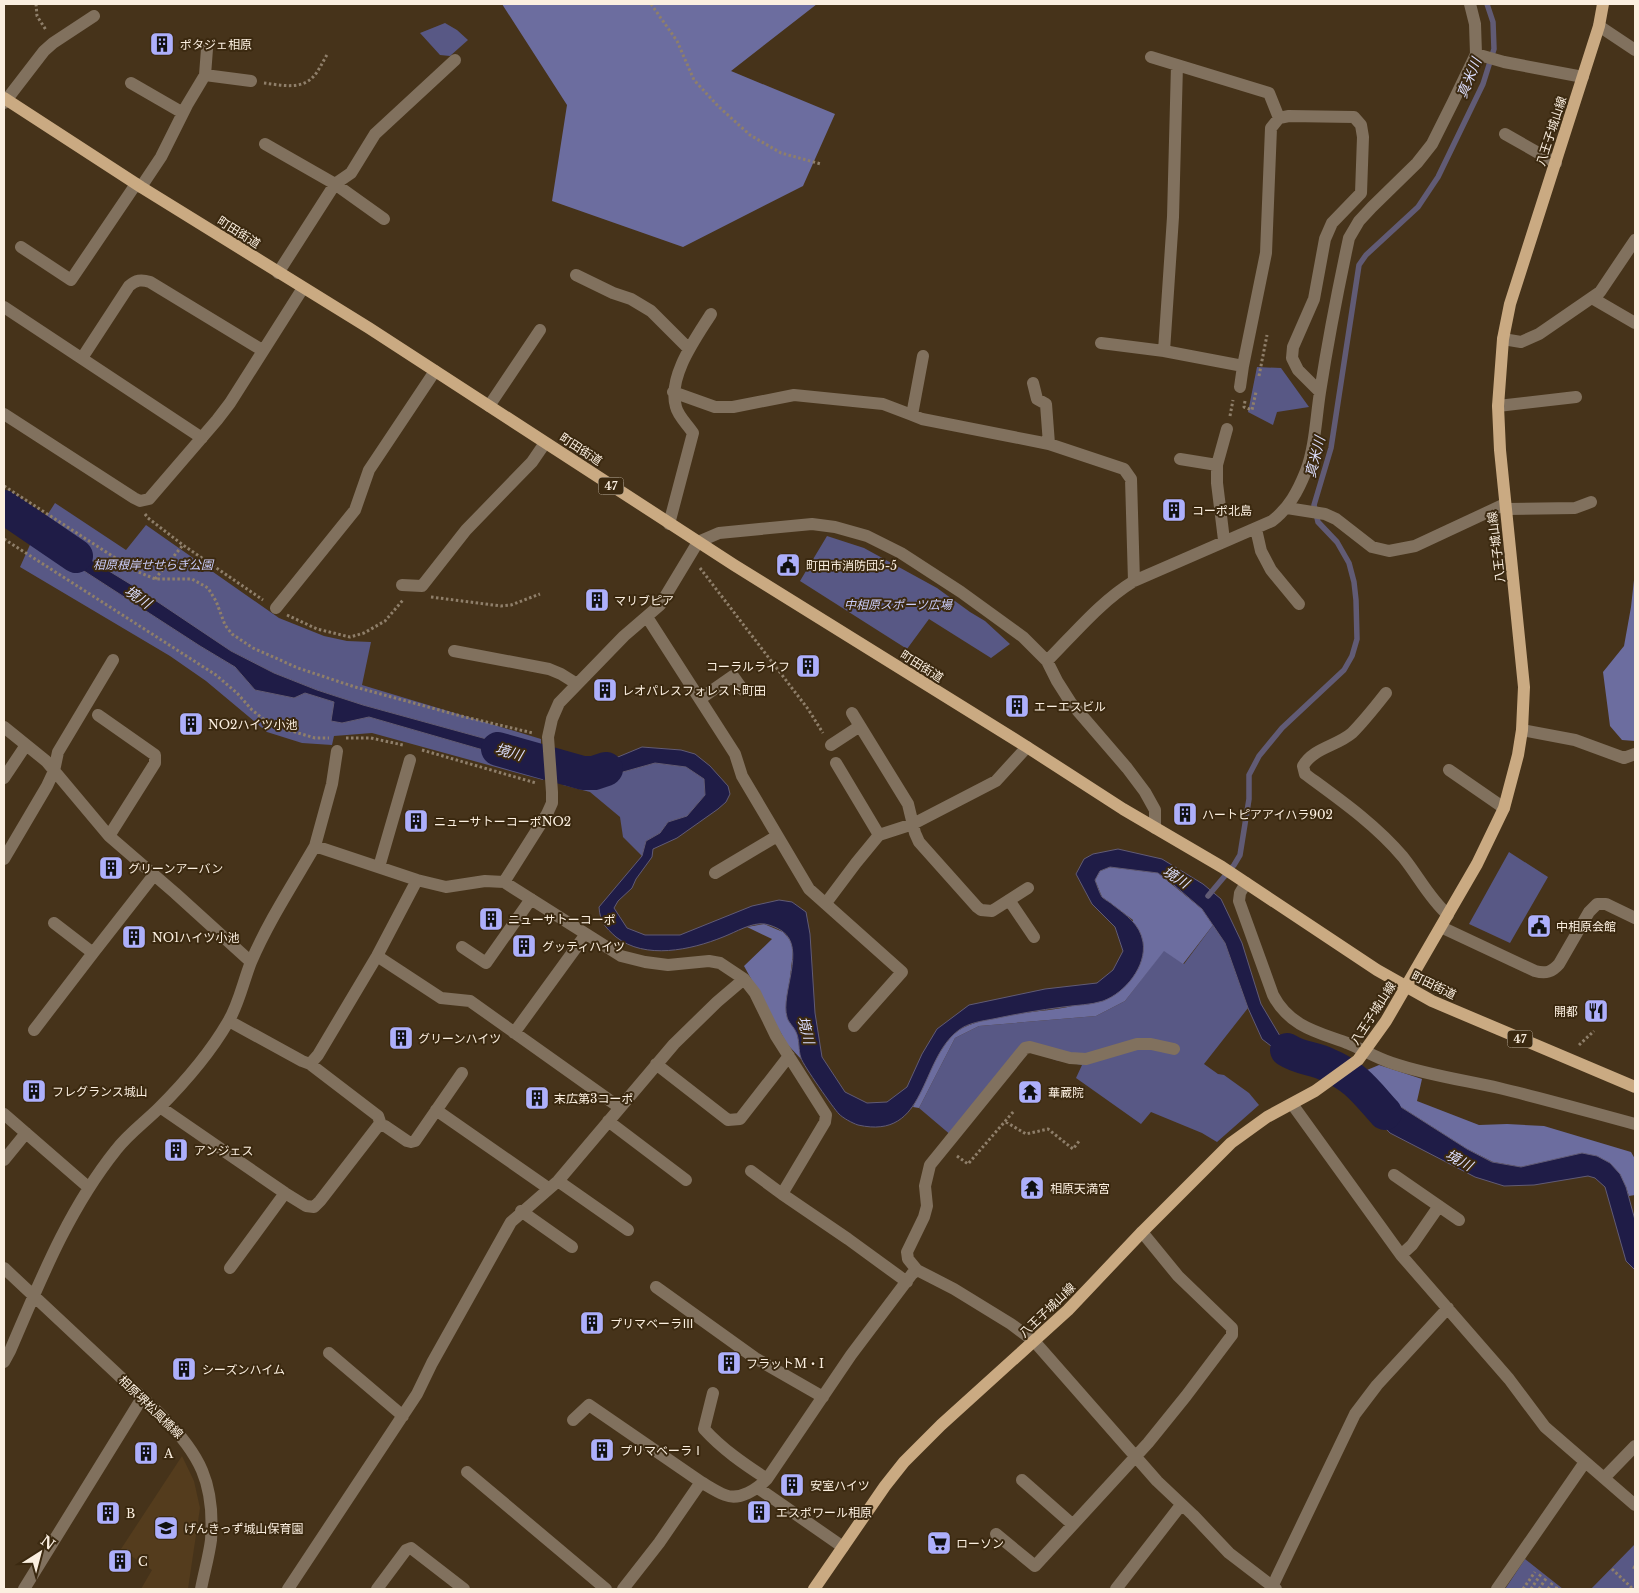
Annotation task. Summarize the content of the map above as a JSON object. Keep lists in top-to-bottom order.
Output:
{
  "streets": {
    "main road": ["八王子城山線", "町田街道", "47"],
    "street": ["相原堺松風橋線"]
  },
  "crossings": [
    ["八王子城山線", "町田街道"]
  ],
  "water": ["真米川", "境川"],
  "parks": ["相原根岸せせらぎ公園", "中相原スポーツ広場"],
  "places": {
    "building": [
      "ポタジェ相原",
      "コーポ北島",
      "マリブピア",
      "コーラルライフ",
      "レオパレスフォレスト町田",
      "エーエスビル",
      "NO2ハイツ小池",
      "ハートピアアイハラ902",
      "ニューサトーコーポNO2",
      "グリーンアーバン",
      "ニューサトーコーポ",
      "NO1ハイツ小池",
      "グッティハイツ",
      "グリーンハイツ",
      "フレグランス城山",
      "末広第3コーポ",
      "アンジェス",
      "プリマベーラⅢ",
      "フラットM・I",
      "シーズンハイム",
      "プリマベーラⅠ",
      "A",
      "安室ハイツ",
      "エスポワール相原",
      "B",
      "C"
    ],
    "public building": ["町田市消防団5-5", "中相原会館"],
    "restaurant": ["開都"],
    "temple": ["華蔵院", "相原天満宮"],
    "school or university": ["げんきっず城山保育園"],
    "supermarket": ["ローソン"]
  },
  "north": "top right"
}
